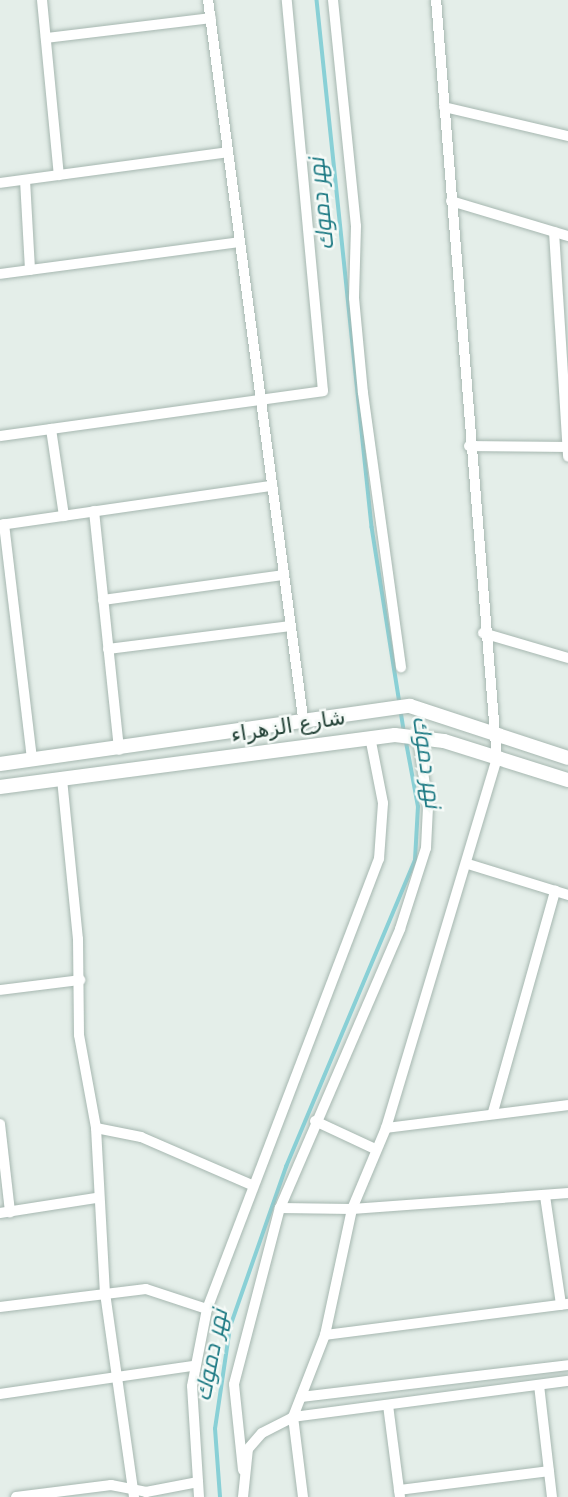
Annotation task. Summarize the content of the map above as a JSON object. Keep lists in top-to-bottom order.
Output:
{
  "streets": {
    "main road": ["شارع الزهراء"]
  },
  "water": ["نهر دموك"]
}
